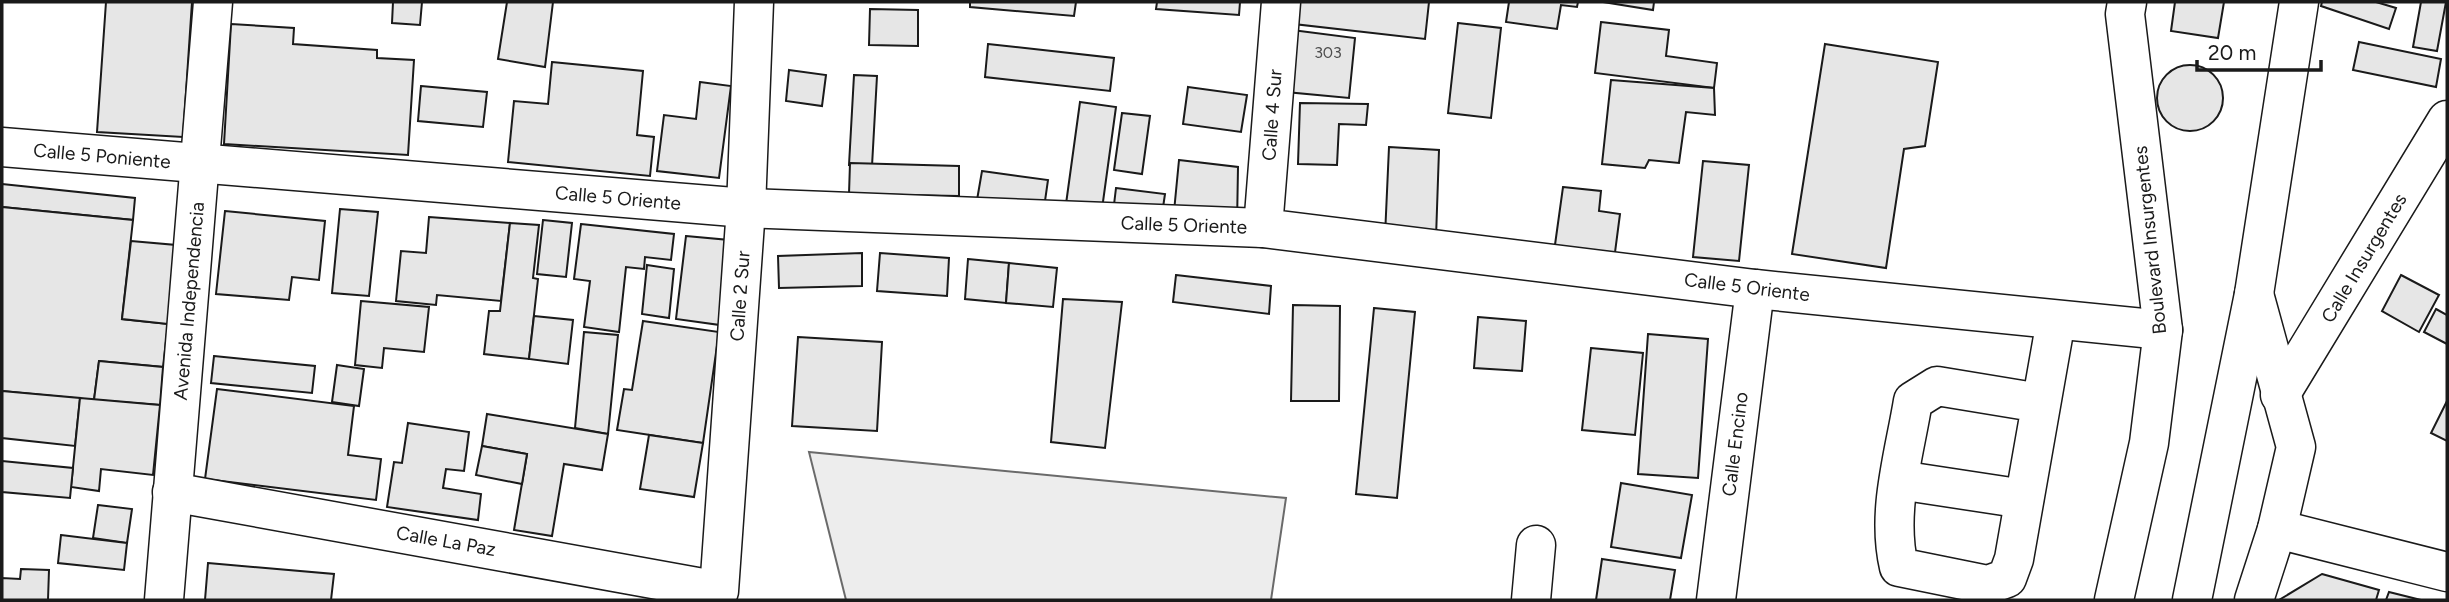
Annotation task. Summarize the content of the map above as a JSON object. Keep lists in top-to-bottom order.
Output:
{
  "streets": {
    "street": [
      "Calle 4 Sur",
      "Calle 5 Poniente",
      "Calle 5 Oriente",
      "Boulevard Insurgentes",
      "Calle Insurgentes",
      "Calle 2 Sur",
      "Avenida Independencia",
      "Calle Encino",
      "Calle La Paz"
    ]
  },
  "crossings": [
    ["Calle 4 Sur", "Calle 5 Oriente"],
    ["Calle 5 Poniente", "Calle 5 Oriente"],
    ["Calle 5 Poniente", "Avenida Independencia"],
    ["Calle 5 Oriente", "Boulevard Insurgentes"],
    ["Calle 5 Oriente", "Calle 2 Sur"],
    ["Calle 5 Oriente", "Avenida Independencia"],
    ["Calle 5 Oriente", "Calle Encino"],
    ["Calle 2 Sur", "Calle La Paz"],
    ["Avenida Independencia", "Calle La Paz"]
  ],
  "house_numbers": ["303"],
  "scale_bar": "20 m"
}
